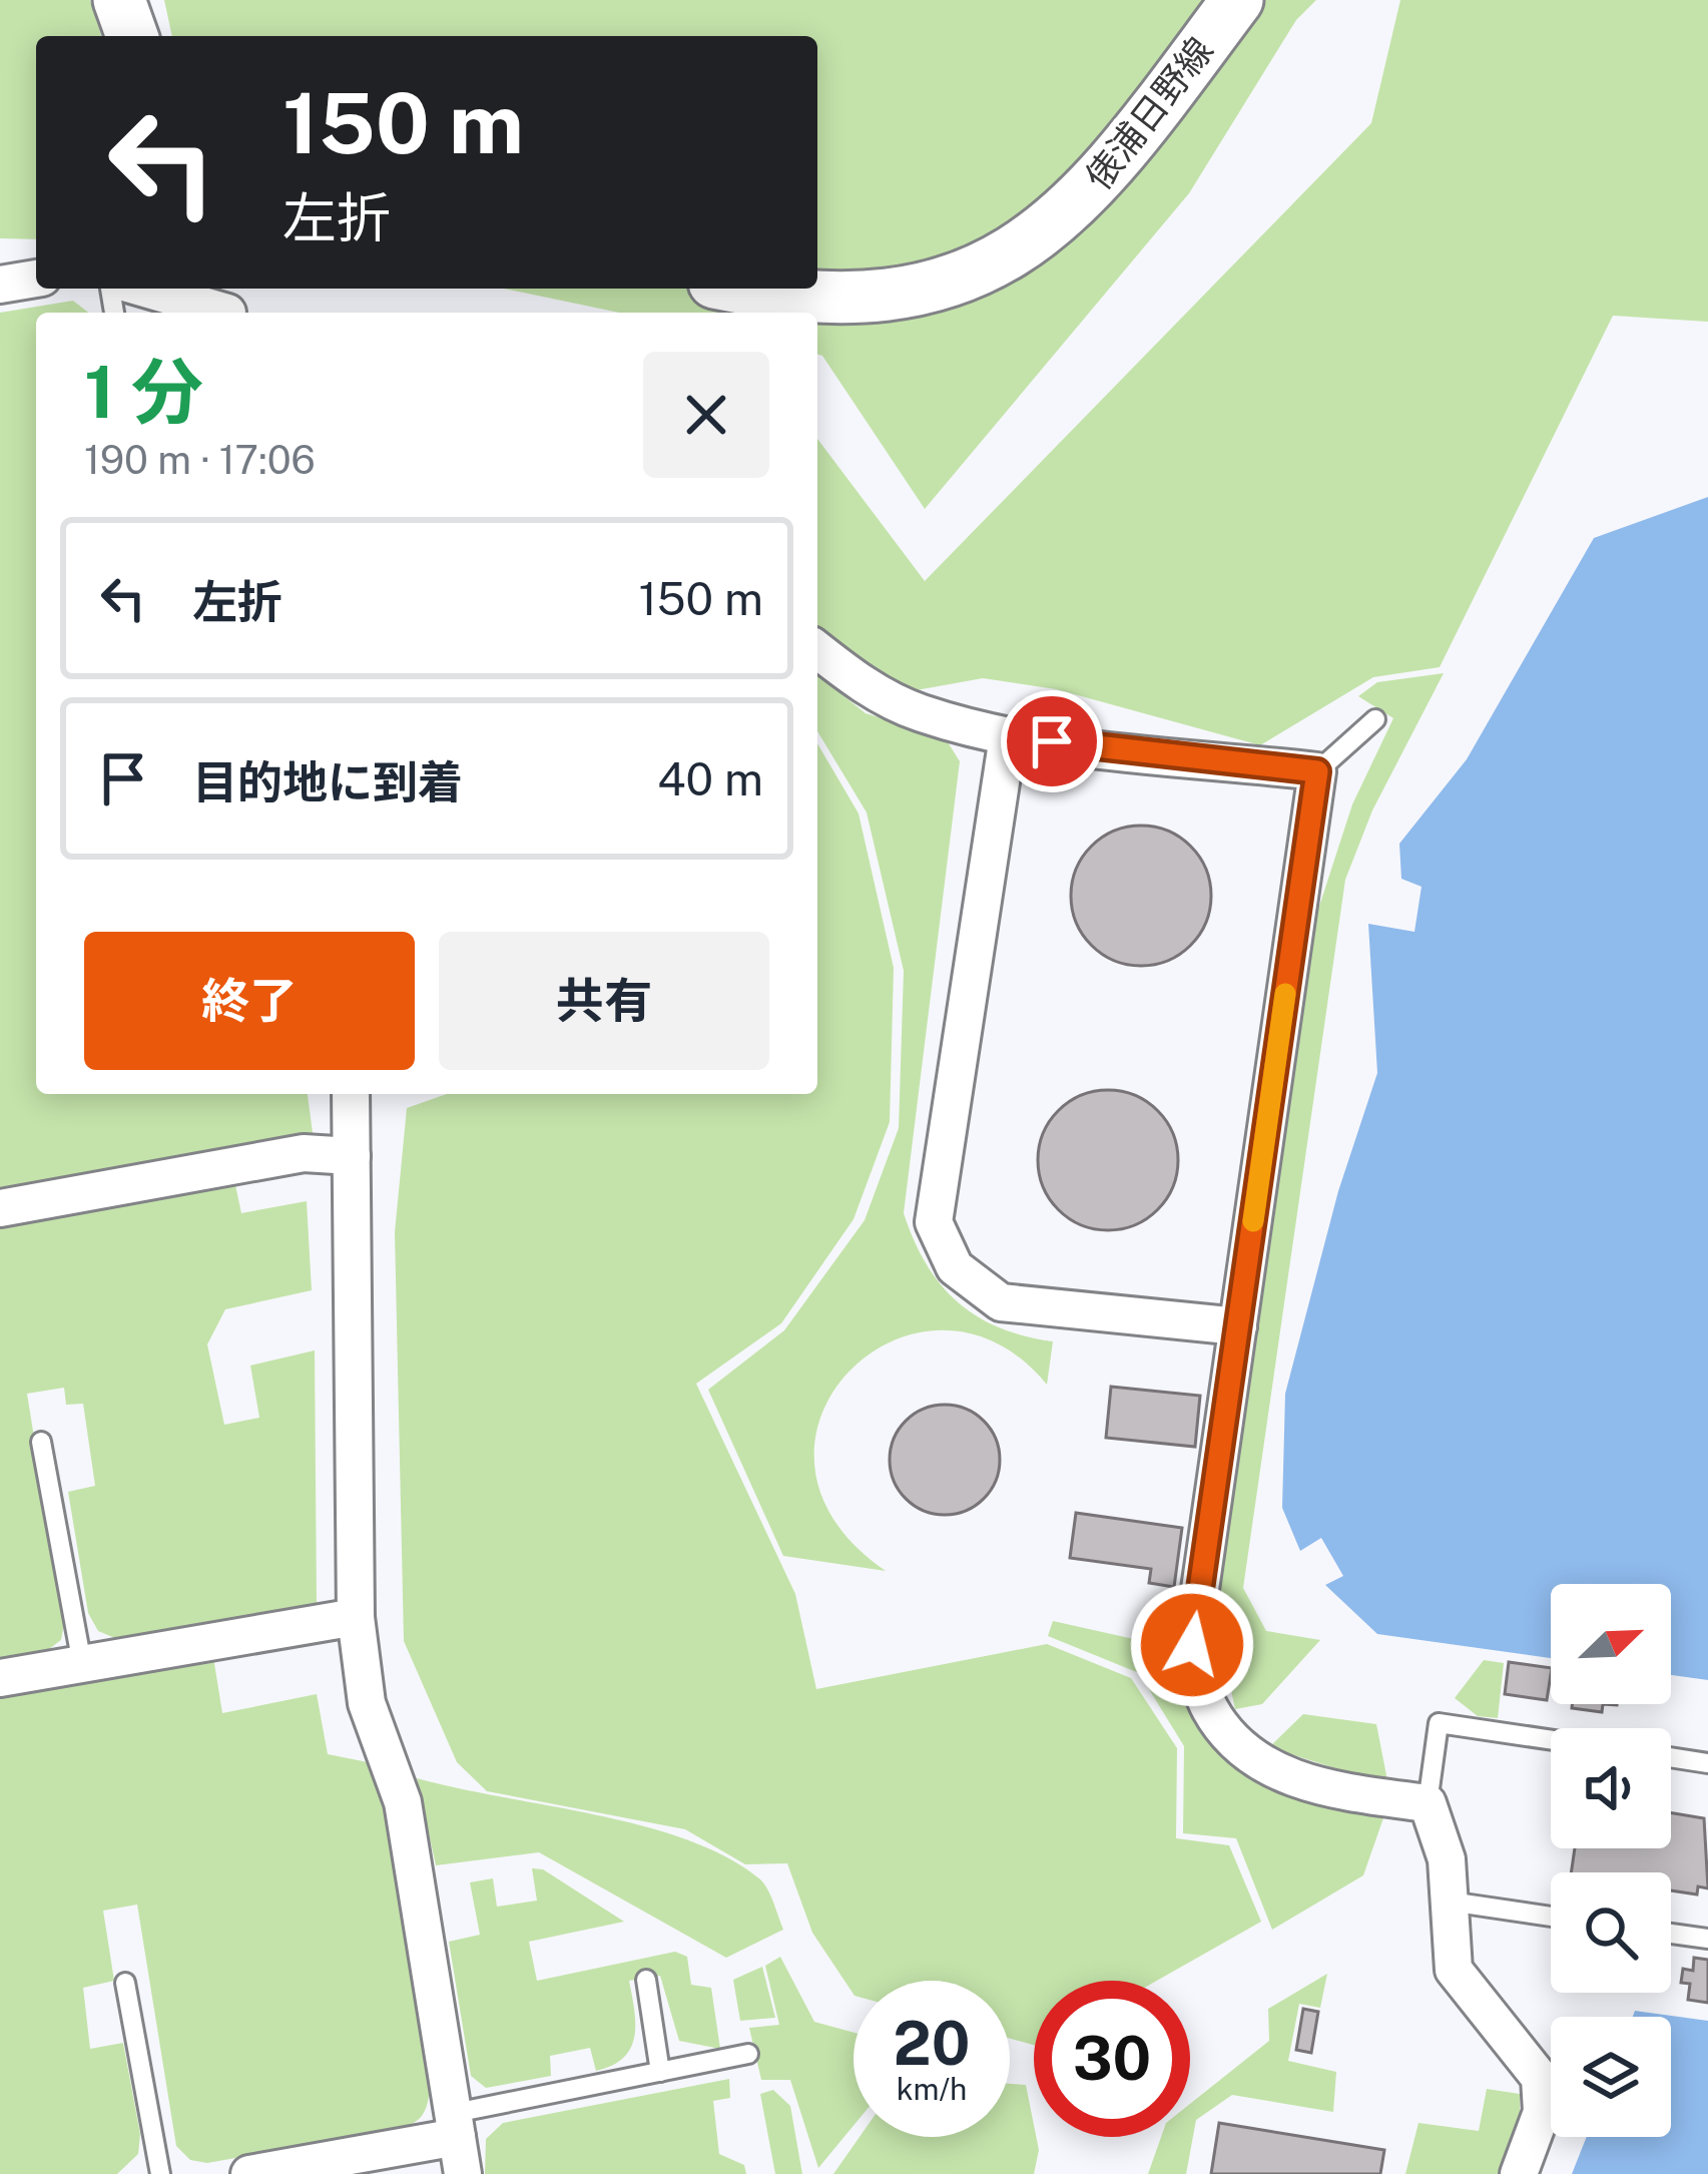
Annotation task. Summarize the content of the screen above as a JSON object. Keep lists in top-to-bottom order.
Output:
{
  "streets": {
    "main road": ["俵浦日野線"]
  },
  "north": "top right",
  "page": {
    "turn": ["150 m", "左折"],
    "heading": ["1 分", "190 m · 17:06"],
    "list": [
      {
        "name": "左折",
        "value": "150 m"
      },
      {
        "name": "目的地に到着",
        "value": "40 m"
      }
    ],
    "buttons": ["終了", "共有"],
    "speed": "20 km/h",
    "limit": "30"
  }
}
